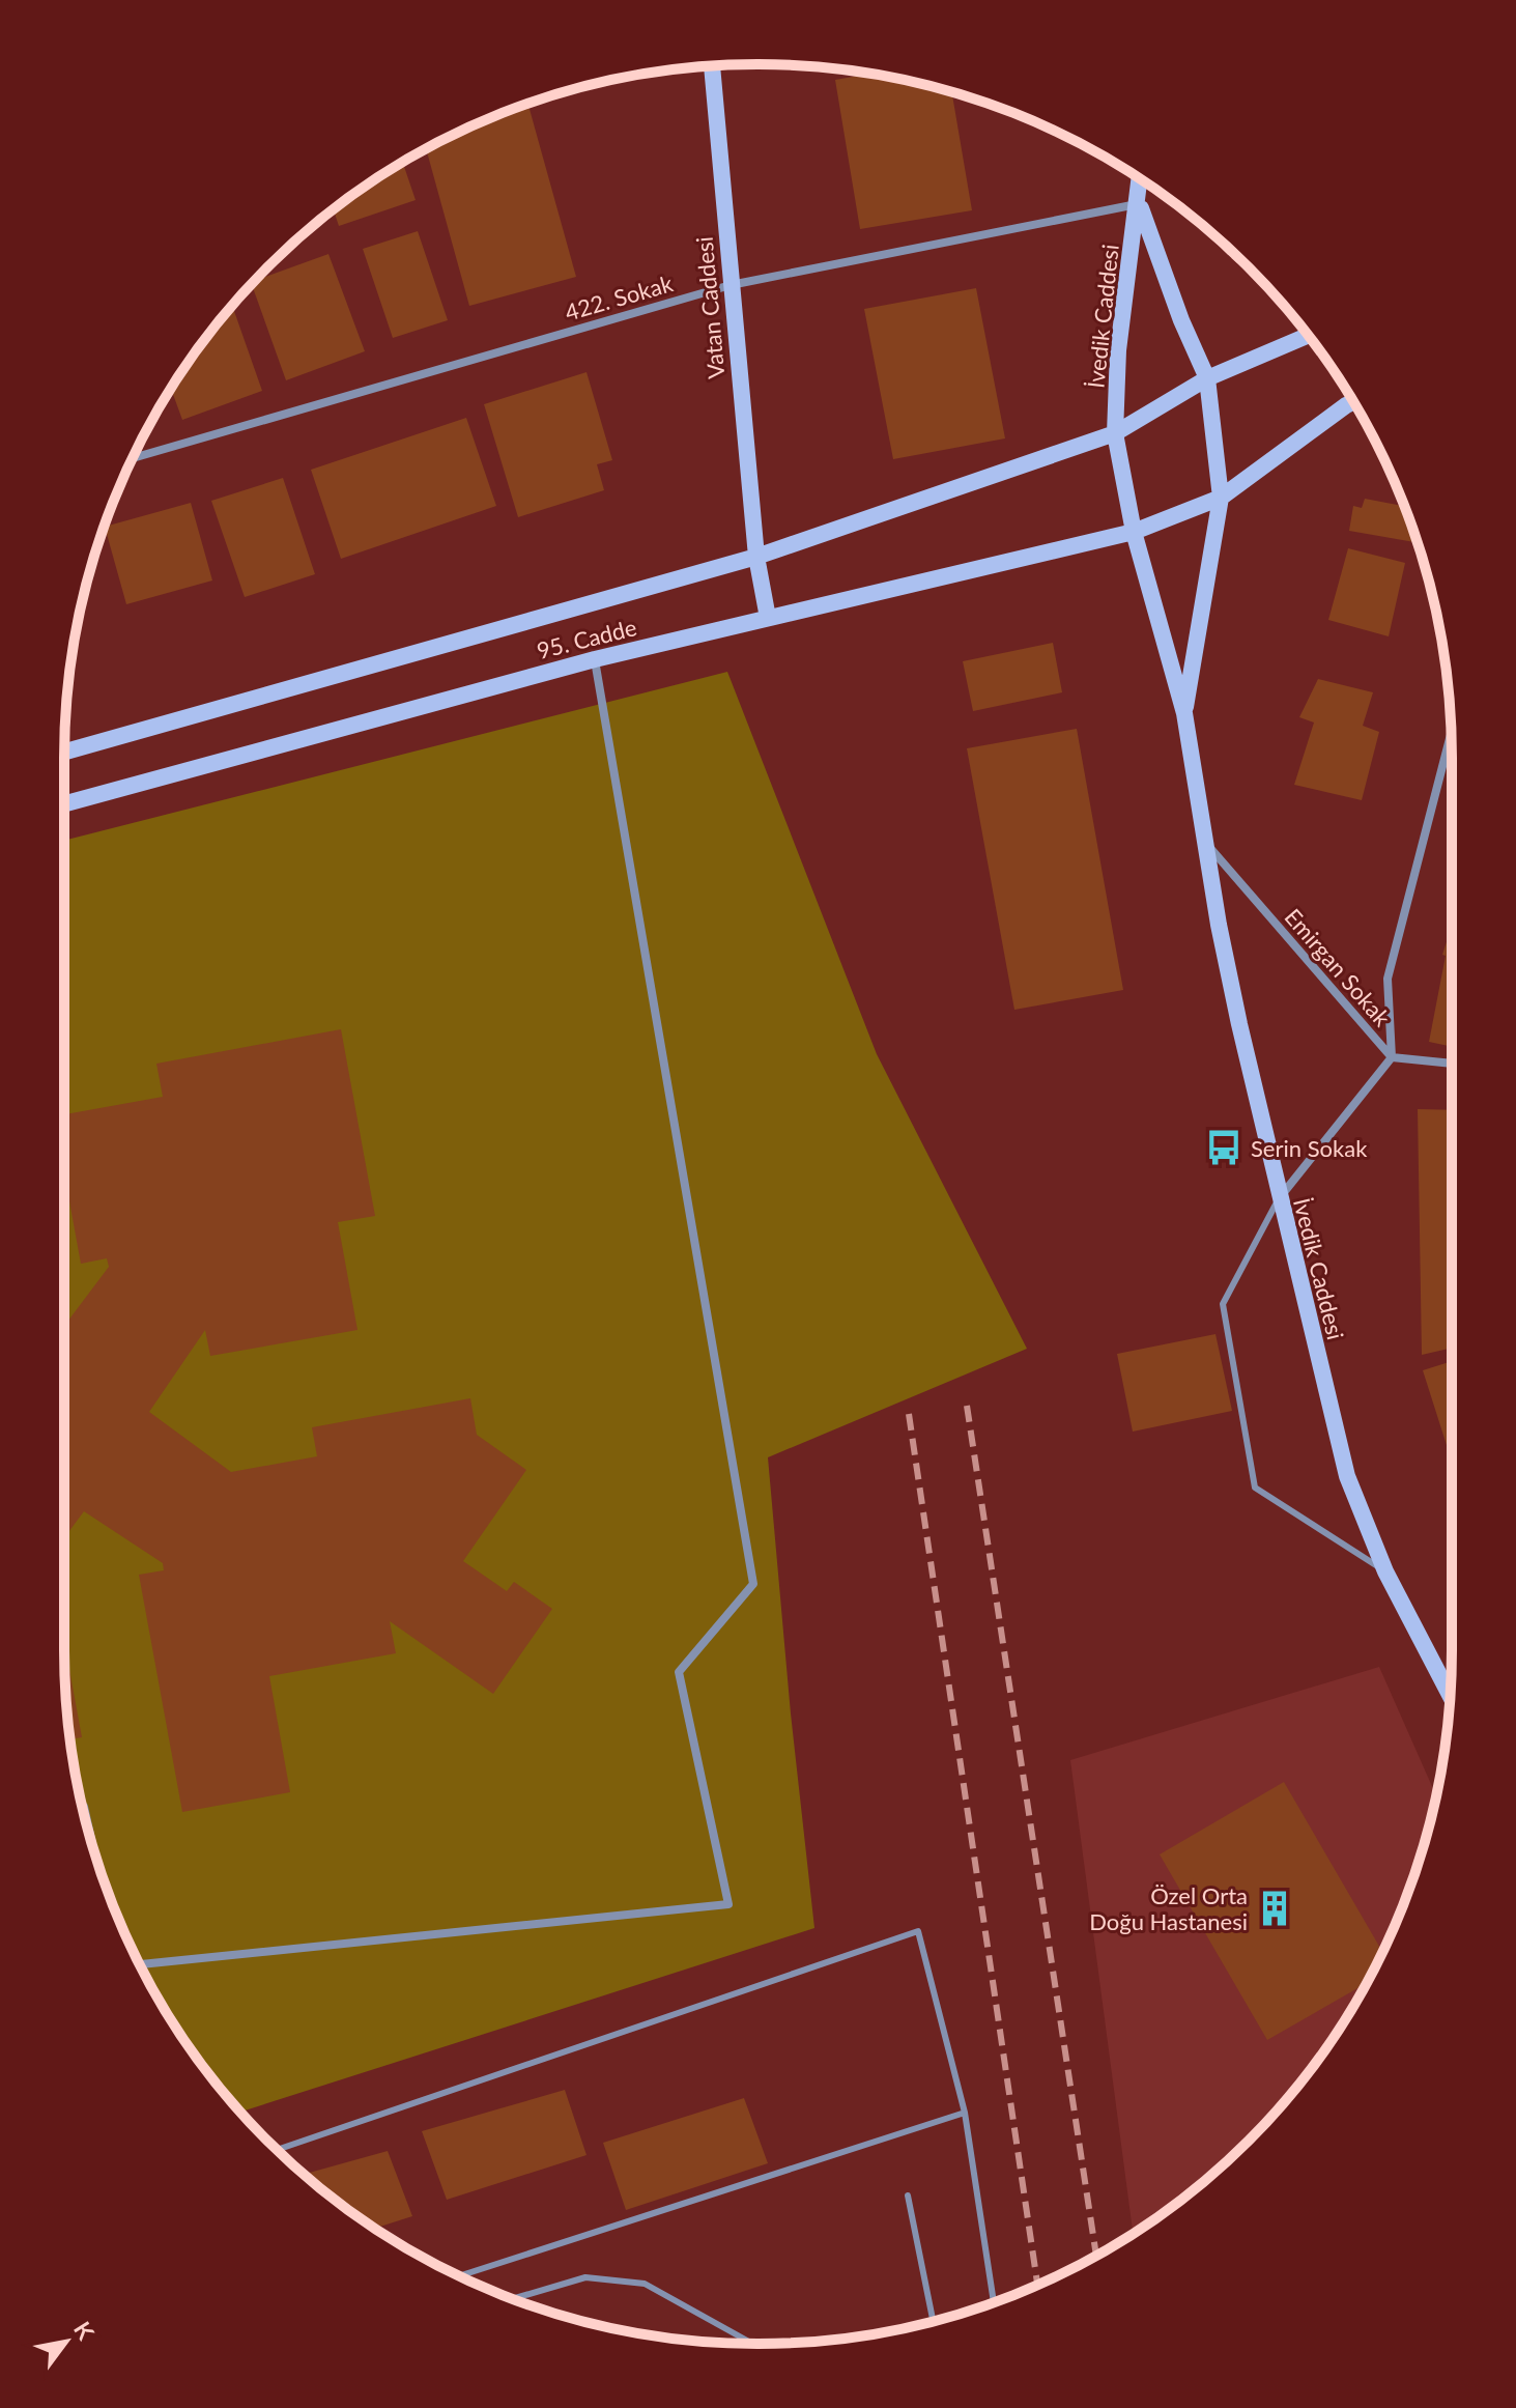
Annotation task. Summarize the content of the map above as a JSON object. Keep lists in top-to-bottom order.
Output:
{
  "streets": {
    "main road": ["Vatan Caddesi", "İvedik Caddesi", "95. Cadde"],
    "street": ["422. Sokak", "Emirgan Sokak"]
  },
  "crossings": [
    ["422. Sokak", "Vatan Caddesi"],
    ["422. Sokak", "İvedik Caddesi"],
    ["Vatan Caddesi", "95. Cadde"],
    ["İvedik Caddesi", "95. Cadde"],
    ["İvedik Caddesi", "Emirgan Sokak"]
  ],
  "places": {
    "bus stop": ["Serin Sokak"],
    "building": ["Özel Orta Doğu Hastanesi"]
  },
  "north": "top right"
}
